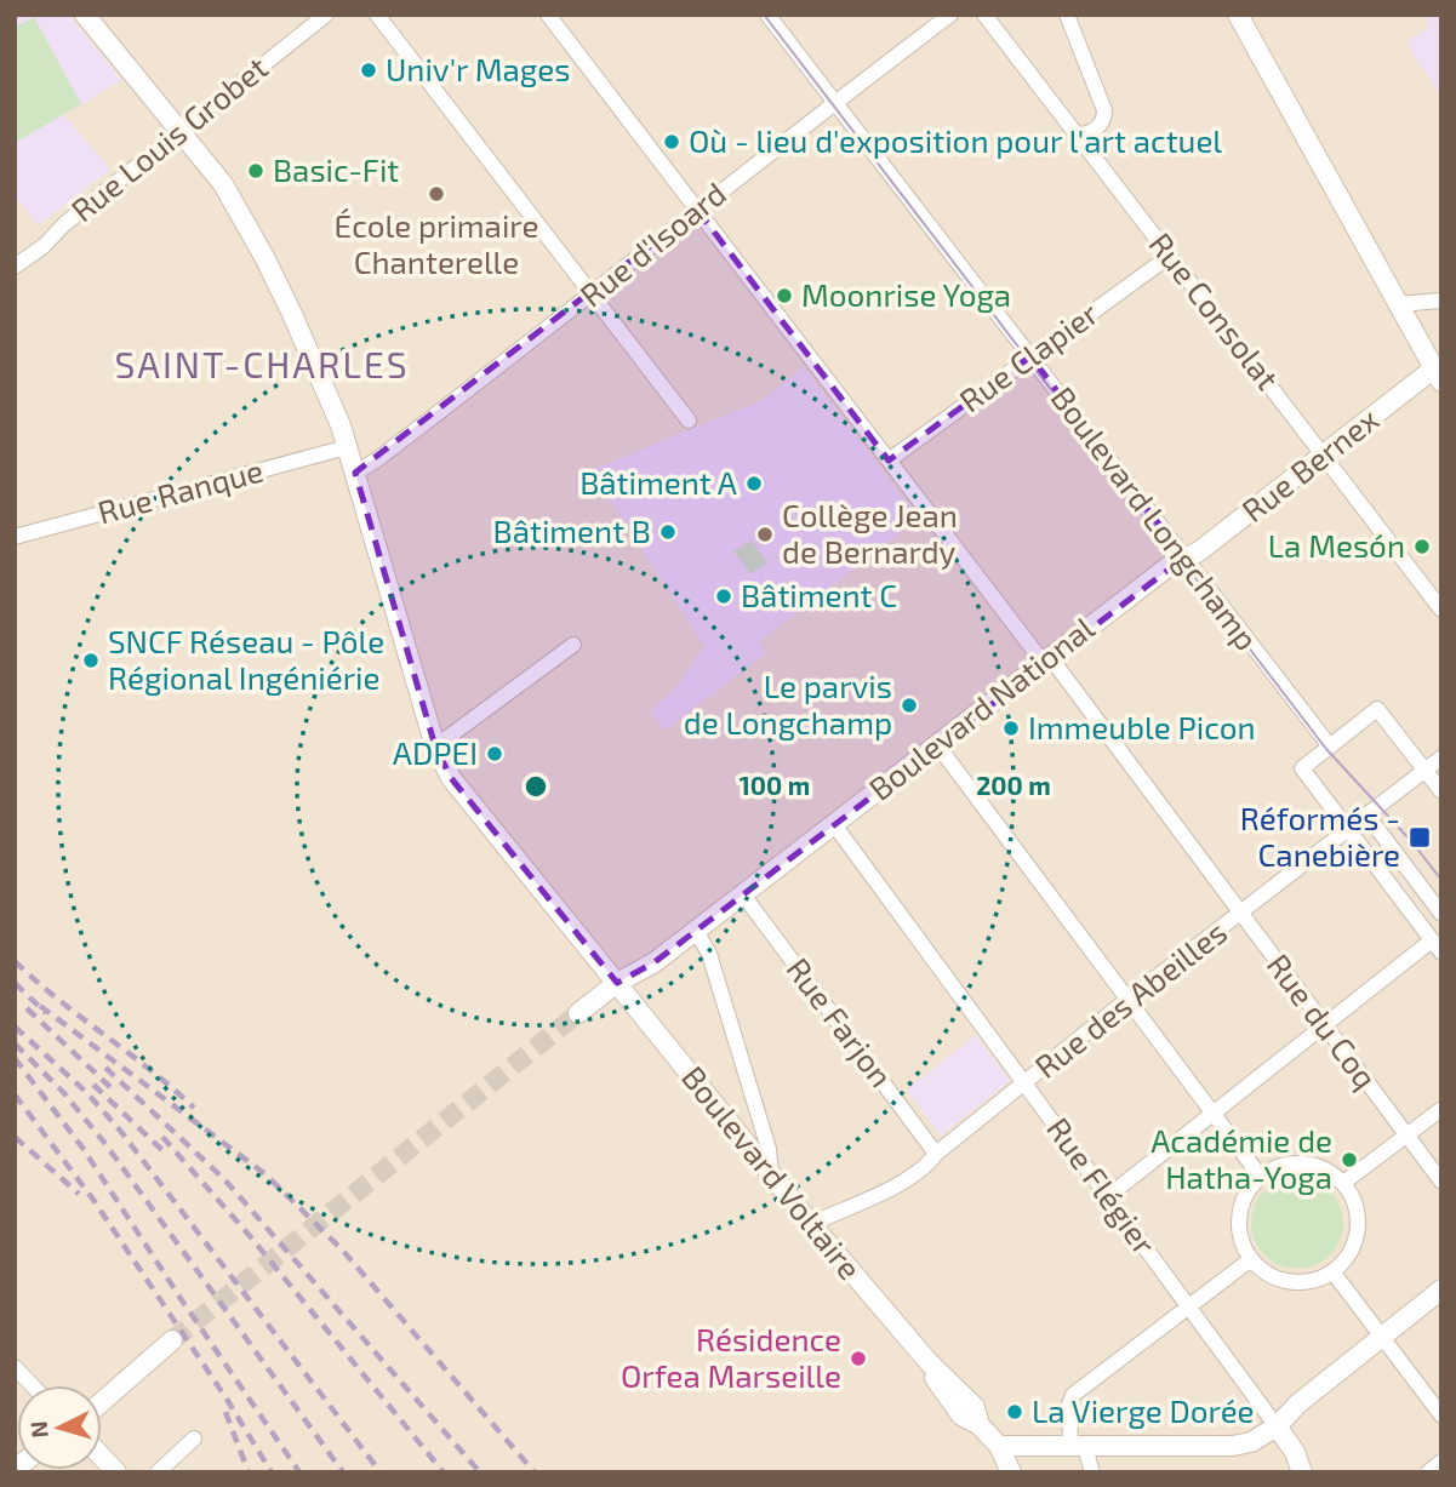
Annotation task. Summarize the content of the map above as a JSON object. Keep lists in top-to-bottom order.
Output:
{
  "streets": {
    "main road": ["Rue Bernex", "Boulevard National", "Boulevard Voltaire"],
    "street": [
      "Rue Louis Grobet",
      "Rue d'Isoard",
      "Rue Consolat",
      "Rue Clapier",
      "Rue Ranque",
      "Boulevard Longchamp",
      "Rue des Abeilles",
      "Rue du Coq",
      "Rue Farjon",
      "Rue Flégier"
    ]
  },
  "crossings": [
    ["Rue Louis Grobet", "Boulevard Voltaire"],
    ["Rue d'Isoard", "Boulevard Longchamp"],
    ["Rue d'Isoard", "Rue du Coq"],
    ["Rue d'Isoard", "Boulevard Voltaire"],
    ["Rue Consolat", "Rue Clapier"],
    ["Rue Consolat", "Rue Bernex"],
    ["Rue Clapier", "Boulevard Longchamp"],
    ["Rue Clapier", "Rue du Coq"],
    ["Rue Bernex", "Boulevard Longchamp"],
    ["Rue Bernex", "Boulevard National"],
    ["Rue Ranque", "Boulevard Voltaire"],
    ["Boulevard Longchamp", "Boulevard National"],
    ["Boulevard National", "Rue du Coq"],
    ["Boulevard National", "Rue Farjon"],
    ["Boulevard National", "Boulevard Voltaire"],
    ["Boulevard National", "Rue Flégier"],
    ["Rue des Abeilles", "Rue du Coq"],
    ["Rue des Abeilles", "Rue Farjon"],
    ["Rue des Abeilles", "Boulevard Voltaire"],
    ["Rue des Abeilles", "Rue Flégier"]
  ],
  "districts": ["SAINT-CHARLES"],
  "places": {
    "other": [
      "Univ'r Mages",
      "Où - lieu d'exposition pour l'art actuel",
      "Basic-Fit",
      "École primaire Chanterelle",
      "Moonrise Yoga",
      "Bâtiment A",
      "Bâtiment B",
      "Collège Jean de Bernardy",
      "La Mesón",
      "Bâtiment C",
      "SNCF Réseau - Pôle Régional Ingéniérie",
      "Le parvis de Longchamp",
      "Immeuble Picon",
      "ADPEI",
      "Académie de Hatha-Yoga",
      "Résidence Orfea Marseille",
      "La Vierge Dorée"
    ],
    "transit": ["Réformés - Canebière"]
  },
  "north": "left",
  "rings": ["100 m", "200 m"]
}
